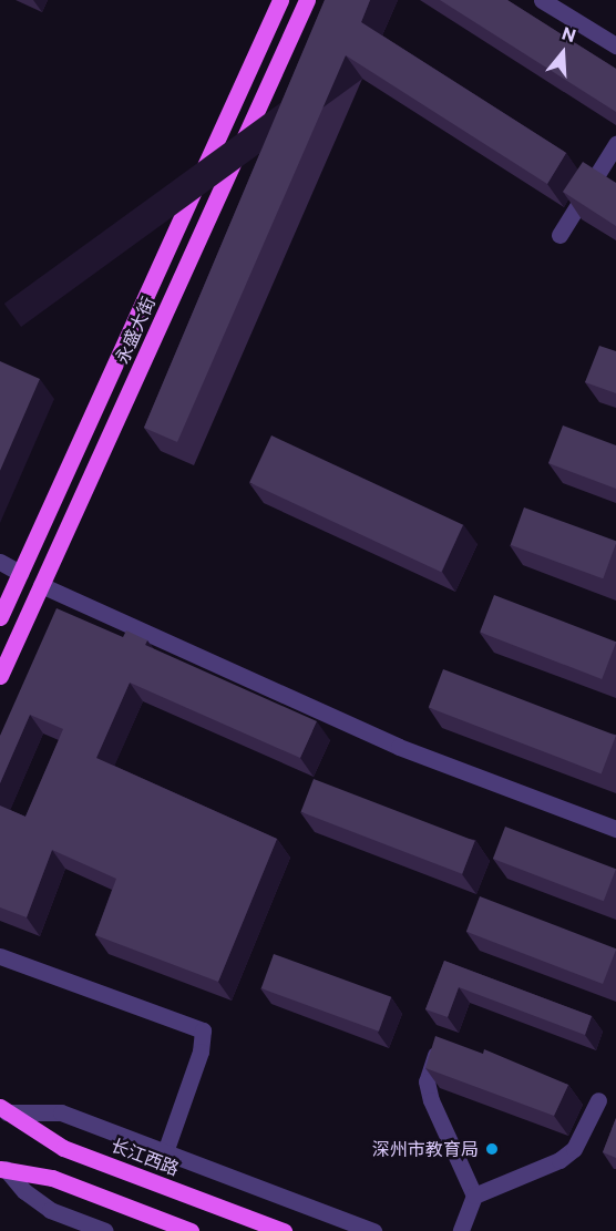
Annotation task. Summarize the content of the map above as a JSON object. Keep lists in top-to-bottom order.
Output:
{
  "streets": {
    "main road": ["永盛大街", "长江西路"]
  },
  "places": ["深州市教育局"],
  "north": "top"
}
